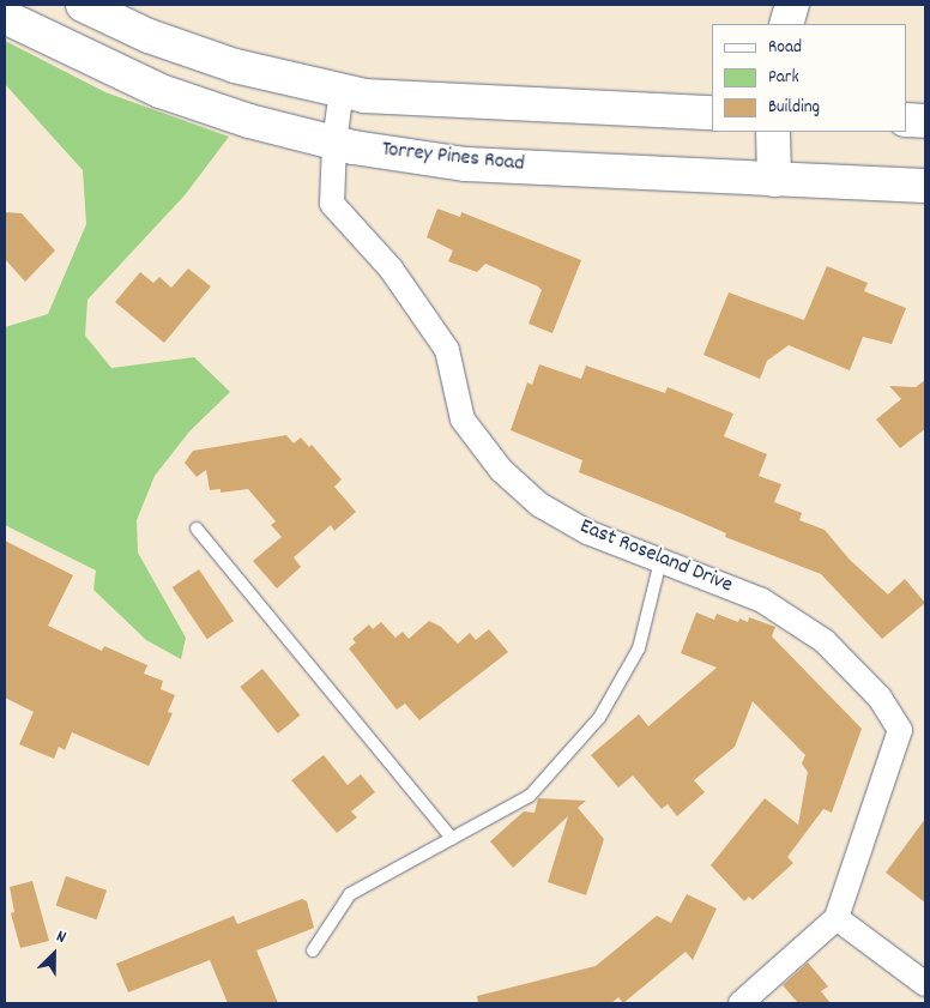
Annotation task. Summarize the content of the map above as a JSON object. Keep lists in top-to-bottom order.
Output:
{
  "streets": {
    "main road": ["Torrey Pines Road"],
    "street": ["East Roseland Drive"]
  },
  "crossings": [
    ["Torrey Pines Road", "East Roseland Drive"]
  ],
  "legend": ["Road", "Park", "Building"],
  "north": "top right"
}
